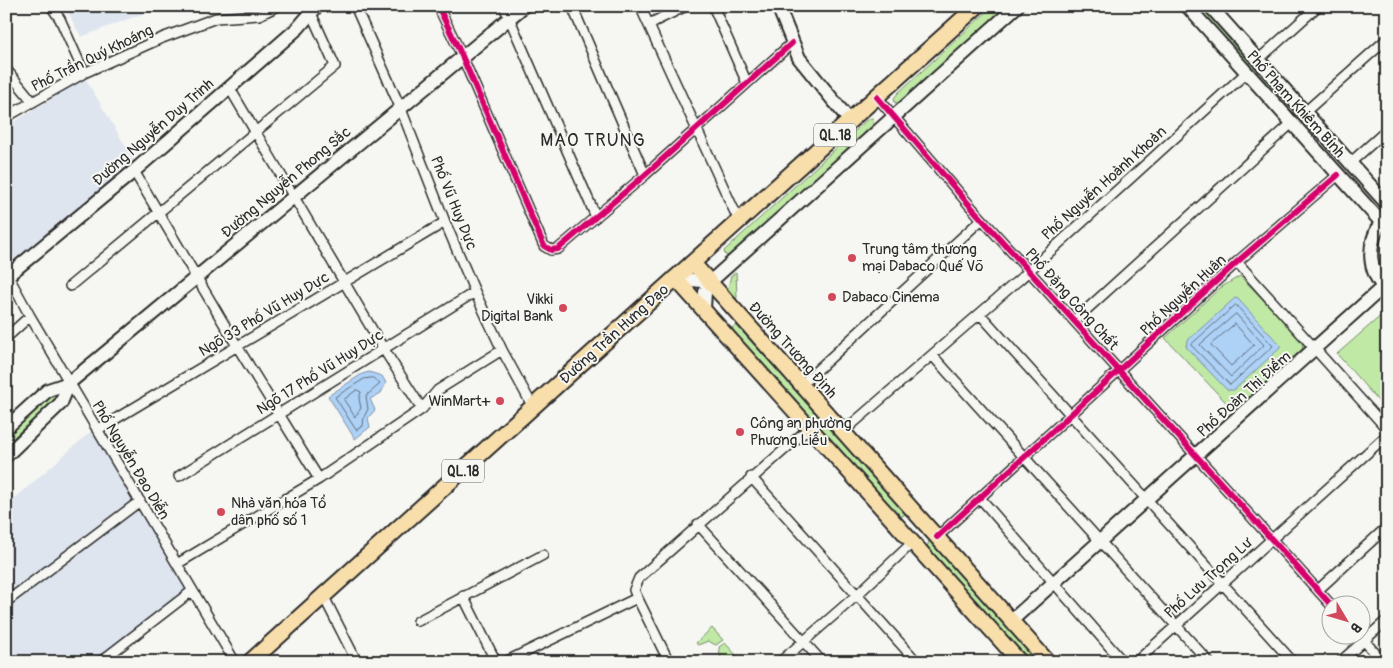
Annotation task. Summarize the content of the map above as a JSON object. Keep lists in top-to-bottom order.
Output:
{
  "streets": {
    "highway": ["QL.18", "Đường Trần Hưng Đạo"],
    "main road": ["Đường Trương Định"],
    "street": [
      "Phố Trần Quý Khoáng",
      "Phố Phạm Khiêm Bính",
      "Đường Nguyễn Duy Trinh",
      "Đường Nguyễn Phong Sắc",
      "Phố Nguyễn Hoành Khoản",
      "Phố Vũ Huy Dực",
      "Phố Nguyễn Huân",
      "Phố Đặng Công Chất",
      "Ngõ 33 Phố Vũ Huy Dực",
      "Ngõ 17 Phố Vũ Huy Dực",
      "Phố Đoàn Thị Điểm",
      "Phố Nguyễn Đạo Diễn",
      "Phố Lưu Trọng Lư"
    ]
  },
  "crossings": [
    ["Phố Phạm Khiêm Bính", "Phố Nguyễn Hoành Khoản"],
    ["Phố Phạm Khiêm Bính", "Phố Nguyễn Huân"],
    ["Phố Phạm Khiêm Bính", "Phố Đoàn Thị Điểm"],
    ["Đường Nguyễn Duy Trinh", "Phố Nguyễn Đạo Diễn"],
    ["Đường Nguyễn Phong Sắc", "Phố Vũ Huy Dực"],
    ["Đường Nguyễn Phong Sắc", "Phố Nguyễn Đạo Diễn"],
    ["Phố Nguyễn Hoành Khoản", "Phố Đặng Công Chất"],
    ["Phố Nguyễn Hoành Khoản", "Đường Trương Định"],
    ["Phố Vũ Huy Dực", "Ngõ 33 Phố Vũ Huy Dực"],
    ["Phố Vũ Huy Dực", "Đường Trần Hưng Đạo"],
    ["Phố Vũ Huy Dực", "Ngõ 17 Phố Vũ Huy Dực"],
    ["Phố Nguyễn Huân", "Phố Đặng Công Chất"],
    ["Phố Nguyễn Huân", "Đường Trương Định"],
    ["Phố Đặng Công Chất", "Đường Trần Hưng Đạo"],
    ["Phố Đặng Công Chất", "Phố Đoàn Thị Điểm"],
    ["Phố Đặng Công Chất", "Phố Lưu Trọng Lư"],
    ["Ngõ 33 Phố Vũ Huy Dực", "Phố Nguyễn Đạo Diễn"],
    ["Đường Trần Hưng Đạo", "Đường Trương Định"],
    ["Đường Trương Định", "Phố Đoàn Thị Điểm"]
  ],
  "districts": ["MAO TRUNG"],
  "places": [
    "Trung tâm thương mại Dabaco Quế Võ",
    "Dabaco Cinema",
    "Vikki Digital Bank",
    "WinMart+",
    "Công an phường Phương Liễu",
    "Nhà văn hóa Tổ dân phố số 1"
  ],
  "north": "bottom right"
}
